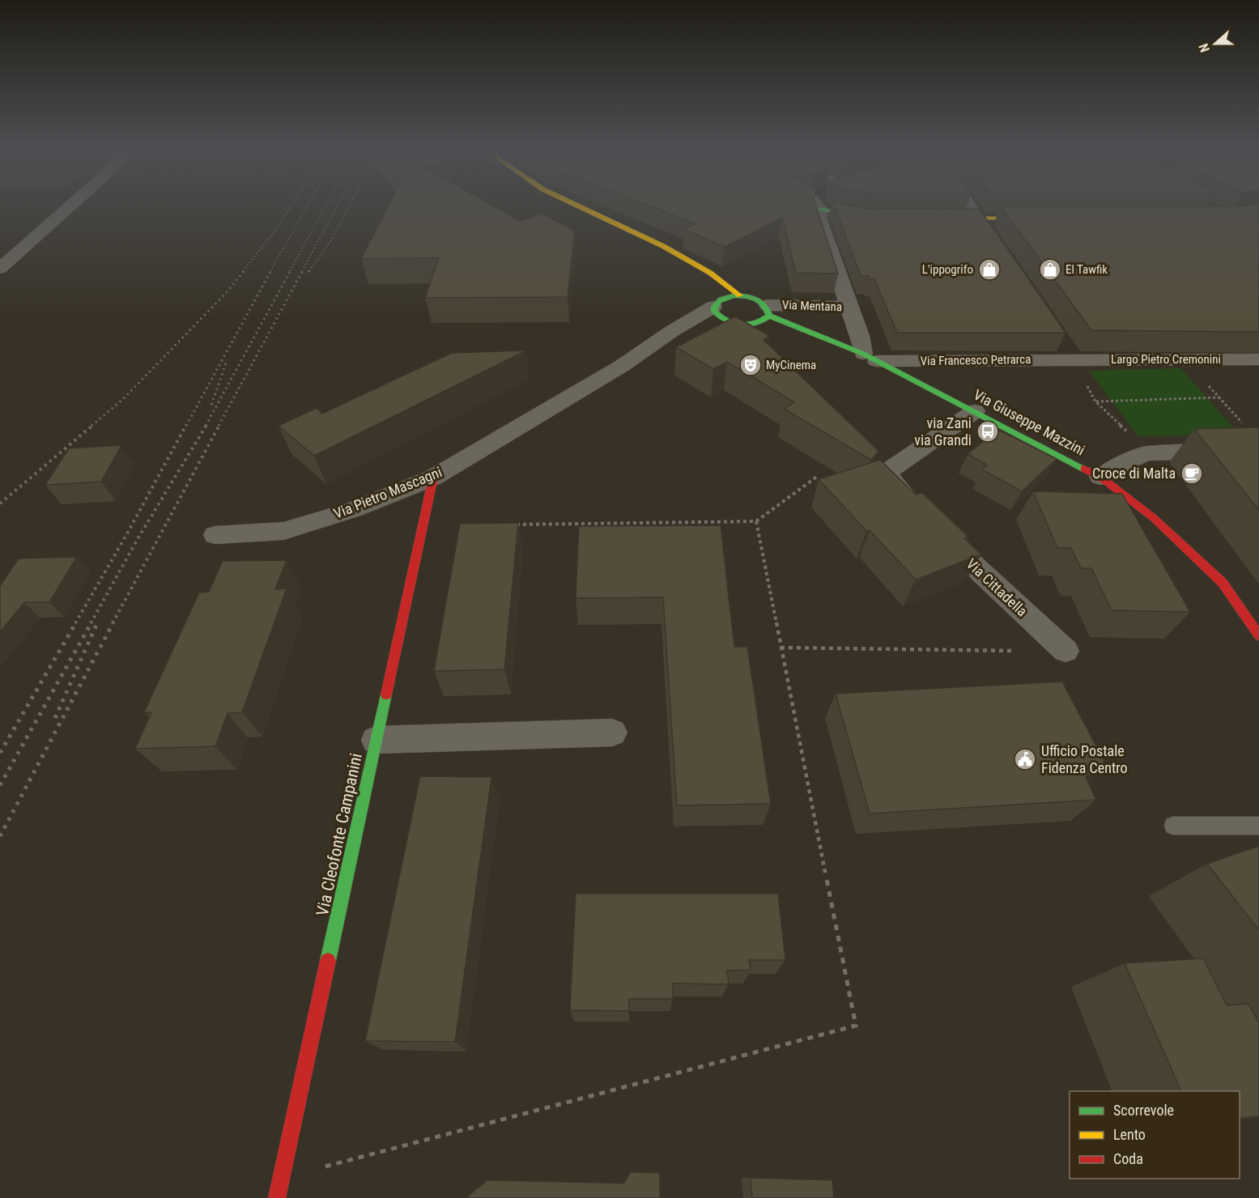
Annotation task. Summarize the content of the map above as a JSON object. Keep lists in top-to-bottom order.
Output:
{
  "streets": {
    "street": [
      "Via Mentana",
      "Largo Pietro Cremonini",
      "Via Francesco Petrarca",
      "Via Giuseppe Mazzini",
      "Via Pietro Mascagni",
      "Via Cittadella",
      "Via Cleofonte Campanini"
    ]
  },
  "crossings": [
    ["Via Mentana", "Via Giuseppe Mazzini"],
    ["Largo Pietro Cremonini", "Via Francesco Petrarca"],
    ["Via Francesco Petrarca", "Via Giuseppe Mazzini"],
    ["Via Giuseppe Mazzini", "Via Cittadella"],
    ["Via Pietro Mascagni", "Via Cleofonte Campanini"]
  ],
  "places": {
    "shop": ["L'ippogrifo", "El Tawfik"],
    "theatre": ["MyCinema"],
    "bus stop": ["via Zani via Grandi"],
    "cafe": ["Croce di Malta"],
    "public building": ["Ufficio Postale Fidenza Centro"]
  },
  "legend": ["Scorrevole", "Lento", "Coda"],
  "north": "left"
}
